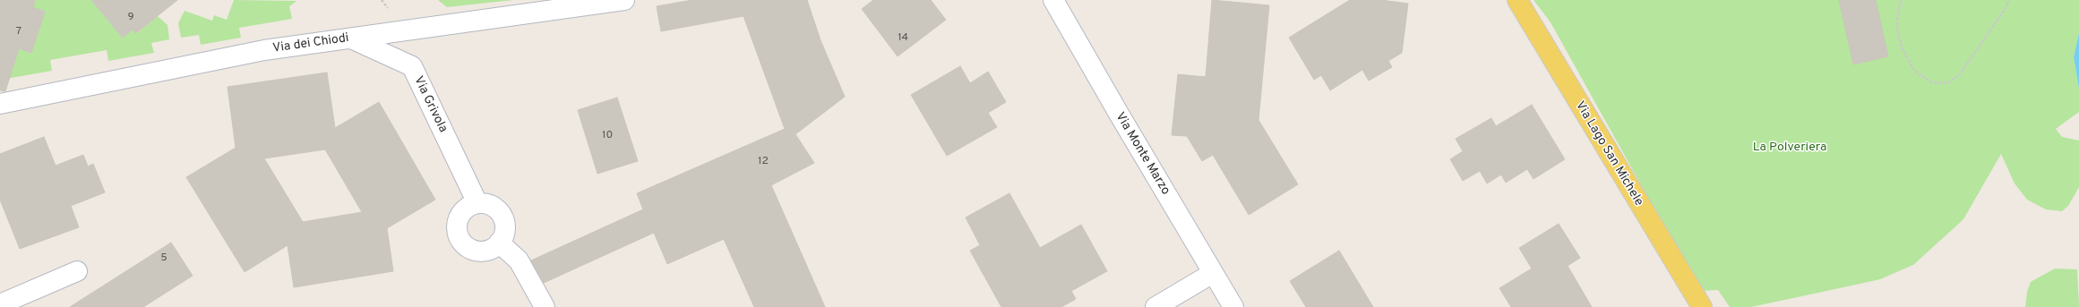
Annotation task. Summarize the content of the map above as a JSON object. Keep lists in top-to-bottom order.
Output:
{
  "streets": {
    "main road": ["Via Lago San Michele"],
    "street": ["Via dei Chiodi", "Via Grivola", "Via Monte Marzo"]
  },
  "crossings": [
    ["Via dei Chiodi", "Via Grivola"]
  ],
  "parks": ["La Polveriera"],
  "house_numbers": [
    "9",
    "7",
    "14",
    "10",
    "12",
    "5"
  ]
}
